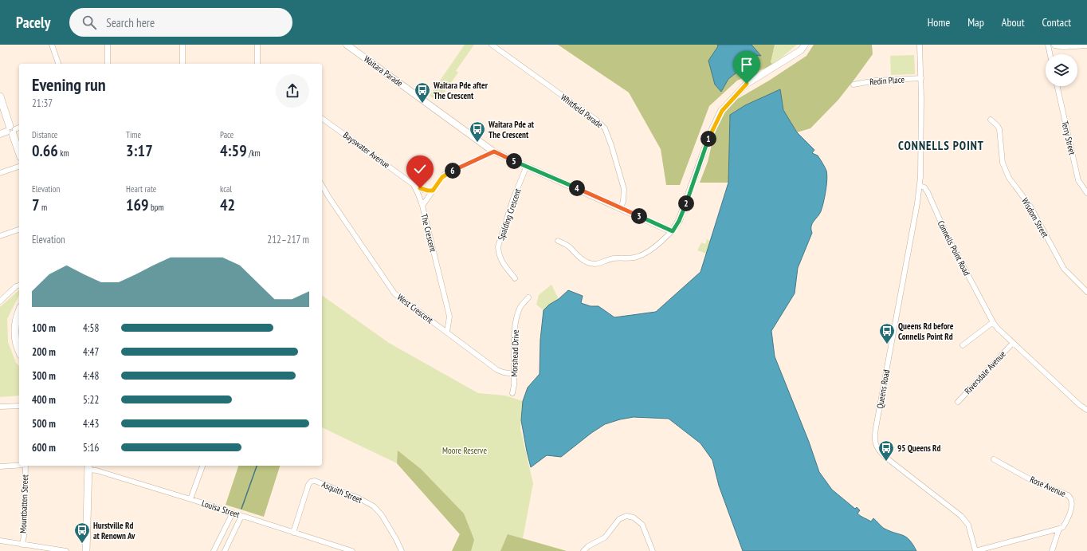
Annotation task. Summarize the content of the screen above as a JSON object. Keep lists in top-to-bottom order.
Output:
{
  "streets": {
    "street": [
      "Waitara Parade",
      "Redin Place",
      "Whitfield Parade",
      "Terry Street",
      "Bayswater Avenue",
      "Spalding Crescent",
      "Wisdom Street",
      "The Crescent",
      "Connells Point Road",
      "West Crescent",
      "Morshead Drive",
      "Riversdale Avenue",
      "Queens Road",
      "Rose Avenue",
      "Asquith Street",
      "Mountbatten Street",
      "Louisa Street"
    ]
  },
  "crossings": [
    ["Waitara Parade", "Whitfield Parade"],
    ["Waitara Parade", "Spalding Crescent"],
    ["Waitara Parade", "The Crescent"],
    ["Bayswater Avenue", "The Crescent"],
    ["The Crescent", "West Crescent"],
    ["Connells Point Road", "Riversdale Avenue"],
    ["Connells Point Road", "Queens Road"],
    ["West Crescent", "Morshead Drive"],
    ["Asquith Street", "Louisa Street"]
  ],
  "districts": ["CONNELLS POINT"],
  "parks": ["Moore Reserve"],
  "places": {
    "bus stop": [
      "Waitara Pde after The Crescent",
      "Waitara Pde at The Crescent",
      "Queens Rd before Connells Point Rd",
      "95 Queens Rd",
      "Hurstville Rd at Renown Av"
    ]
  },
  "page": {
    "header": "Pacely",
    "search": "Search here",
    "nav": [
      "Home",
      "Map",
      "About",
      "Contact"
    ],
    "heading": ["Evening run", "21:37"],
    "stats": [
      ["Distance", "0.66 km"],
      ["Time", "3:17"],
      ["Pace", "4:59 /km"],
      ["Elevation", "7 m"],
      ["Heart rate", "169 bpm"],
      ["kcal", "42"]
    ],
    "pins": [
      "1",
      "5",
      "6",
      "4",
      "2",
      "3"
    ],
    "chart": ["Elevation", "212–217 m"],
    "list": [
      {
        "name": "100 m",
        "note": "4:58"
      },
      {
        "name": "200 m",
        "note": "4:47"
      },
      {
        "name": "300 m",
        "note": "4:48"
      },
      {
        "name": "400 m",
        "note": "5:22"
      },
      {
        "name": "500 m",
        "note": "4:43"
      },
      {
        "name": "600 m",
        "note": "5:16"
      }
    ]
  }
}
